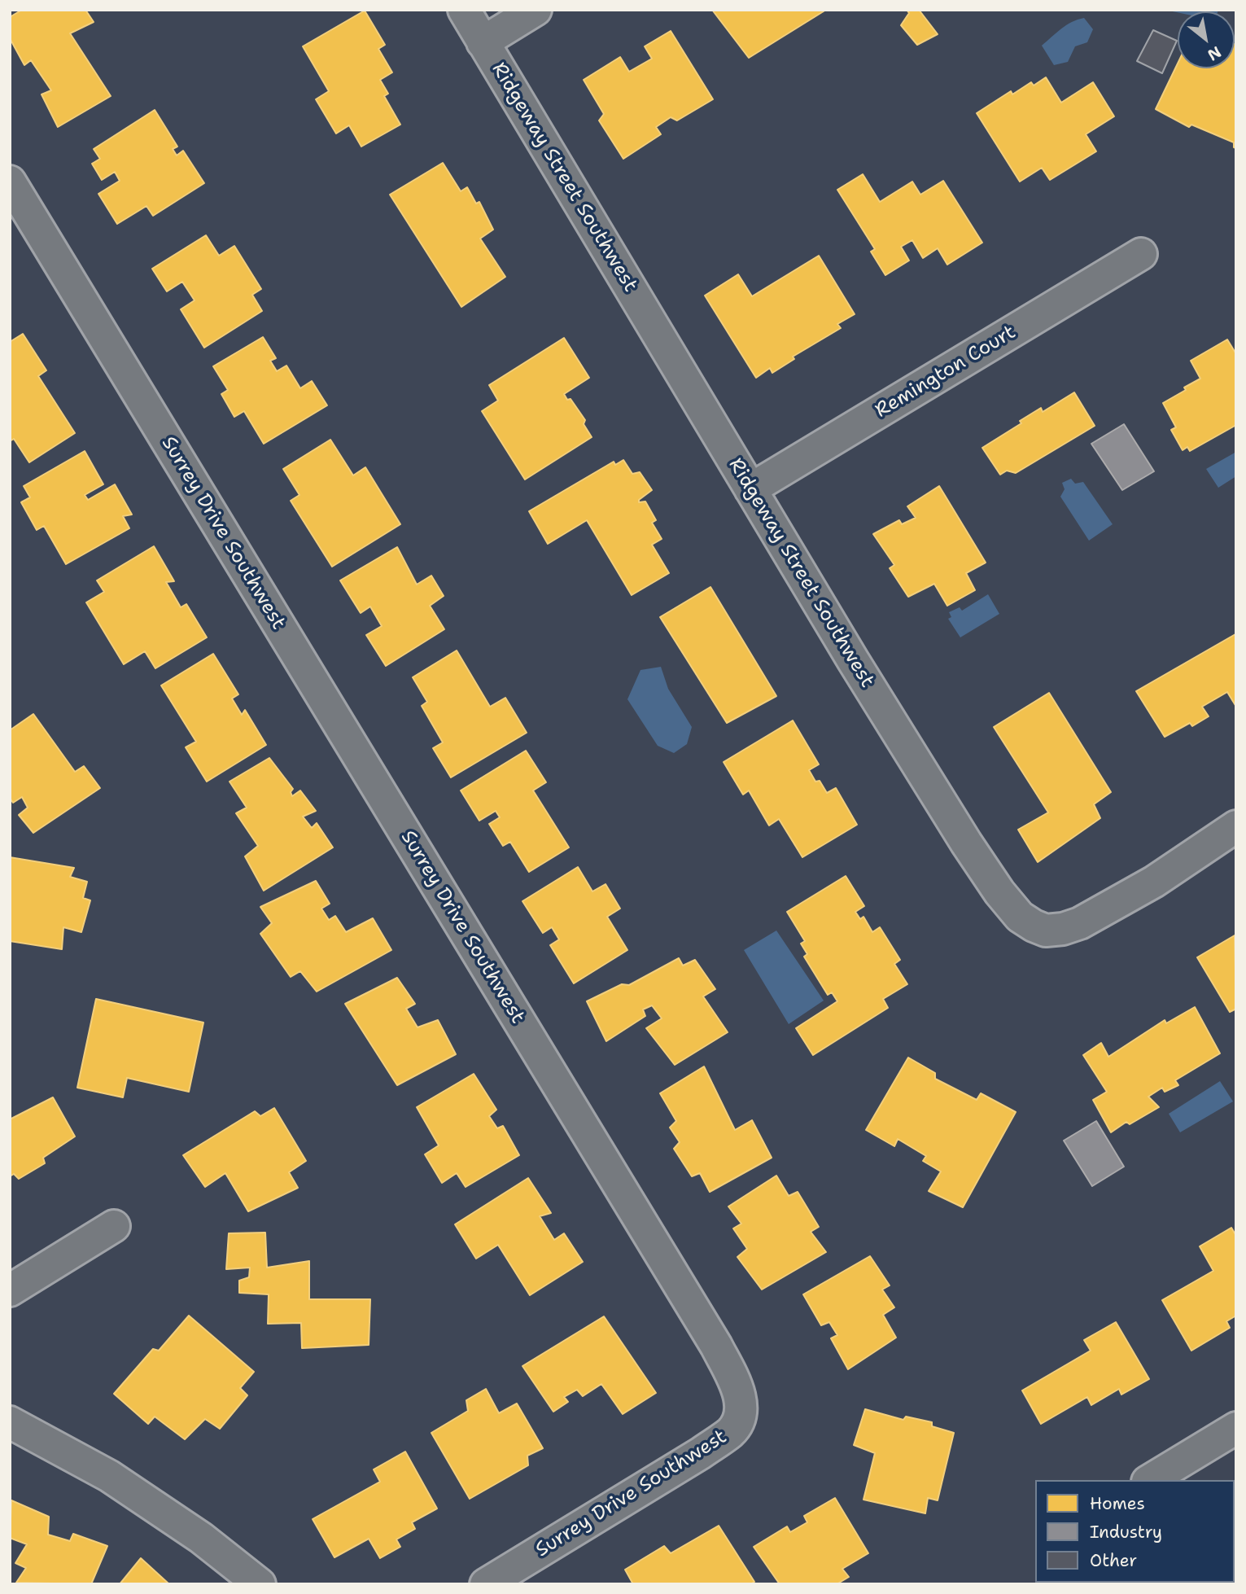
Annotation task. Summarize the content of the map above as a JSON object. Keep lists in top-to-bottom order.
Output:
{
  "streets": {
    "street": ["Ridgeway Street Southwest", "Remington Court", "Surrey Drive Southwest"]
  },
  "crossings": [
    ["Ridgeway Street Southwest", "Remington Court"]
  ],
  "legend": ["Homes", "Industry", "Other"],
  "north": "bottom right"
}
